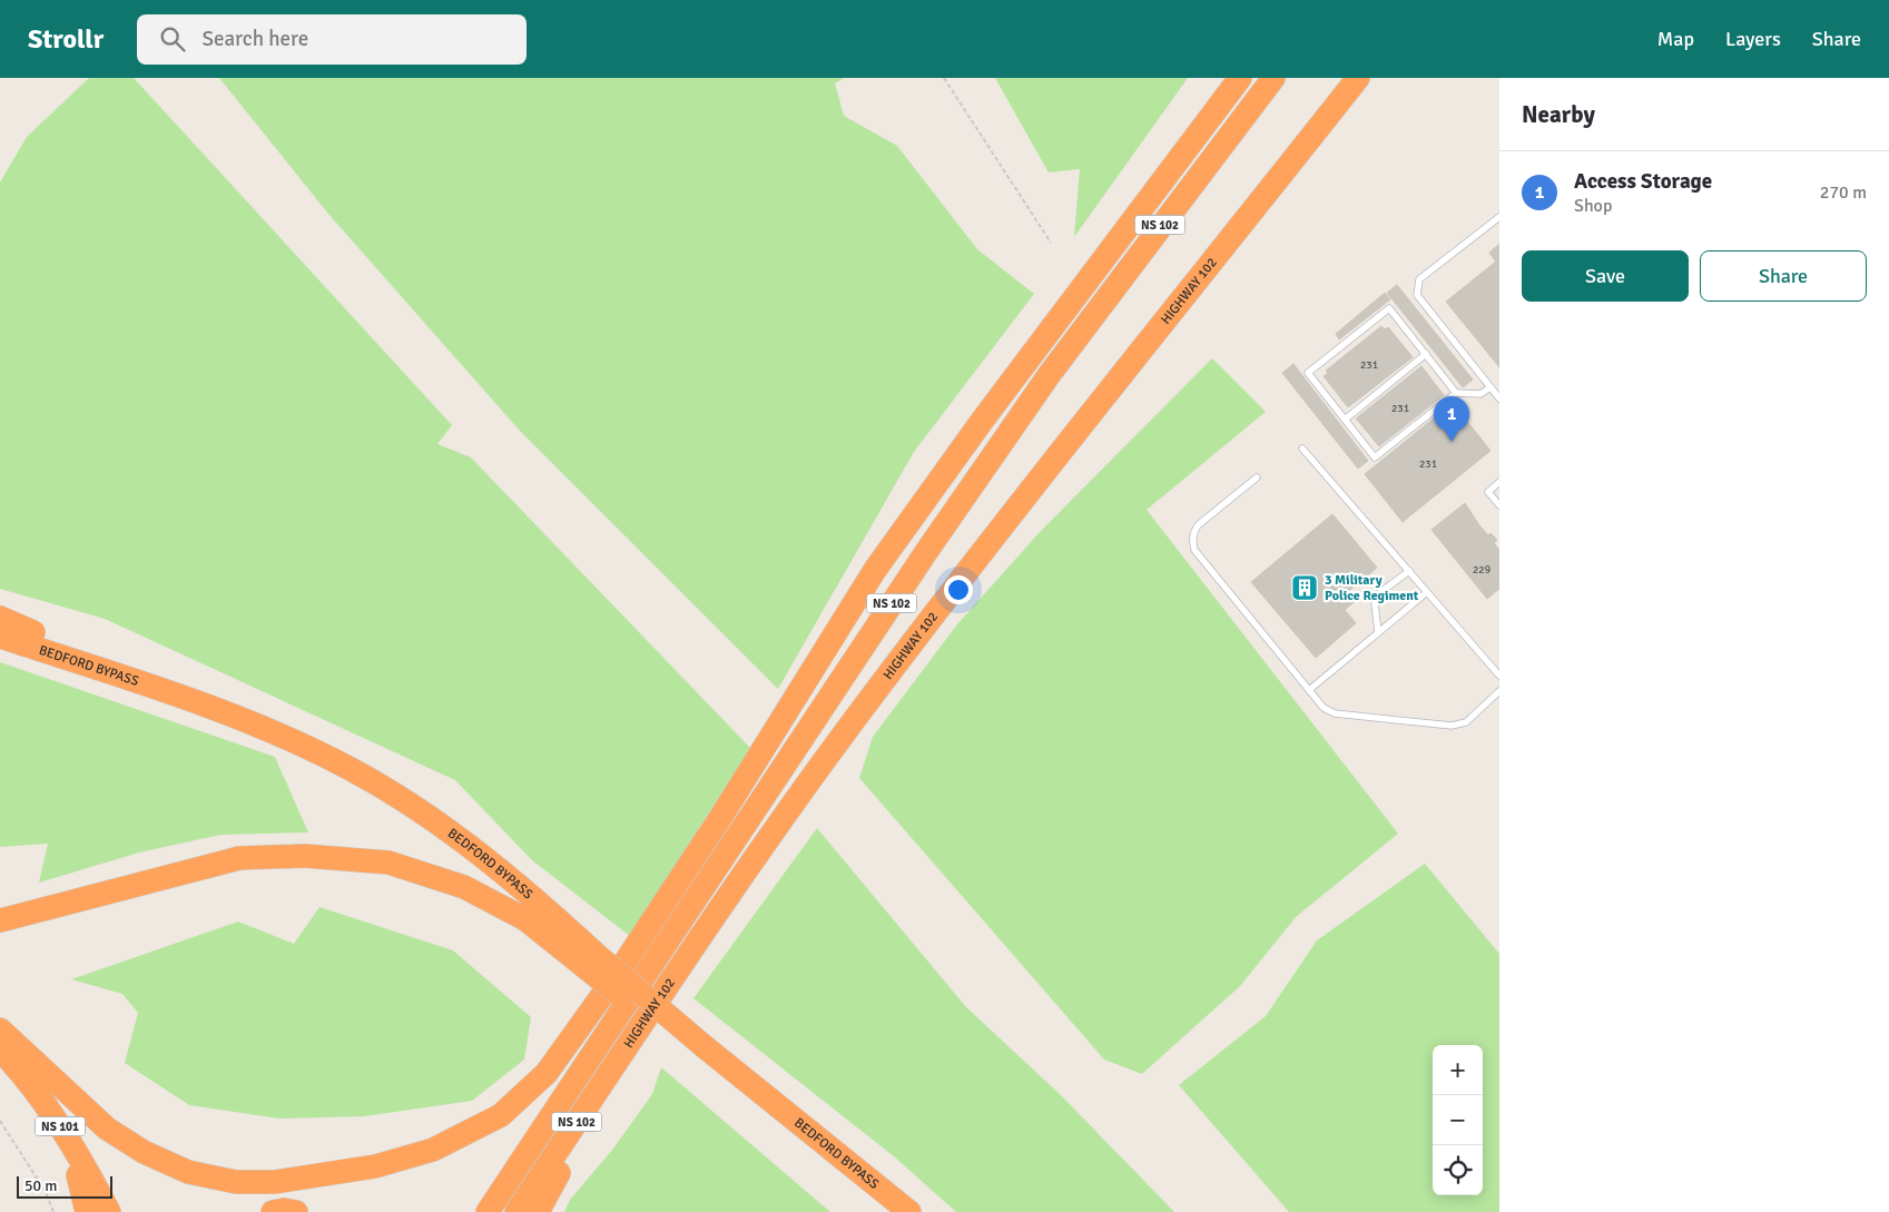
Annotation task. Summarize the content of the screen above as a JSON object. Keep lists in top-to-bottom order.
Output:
{
  "streets": {
    "highway": [
      "NS 102",
      "HIGHWAY 102",
      "BEDFORD BYPASS",
      "NS 101"
    ]
  },
  "places": {
    "building": ["3 Military Police Regiment"]
  },
  "house_numbers": [
    "231",
    "231",
    "231",
    "229"
  ],
  "scale_bar": "50 m",
  "page": {
    "header": "Strollr",
    "search": "Search here",
    "nav": ["Map", "Layers", "Share"],
    "heading": "Nearby",
    "list": [
      {
        "mark": "1",
        "name": "Access Storage",
        "note": "Shop",
        "value": "270 m"
      }
    ],
    "buttons": ["Save", "Share"],
    "pins": "1",
    "map_buttons": ["+", "−"],
    "scale": "50 m"
  }
}
